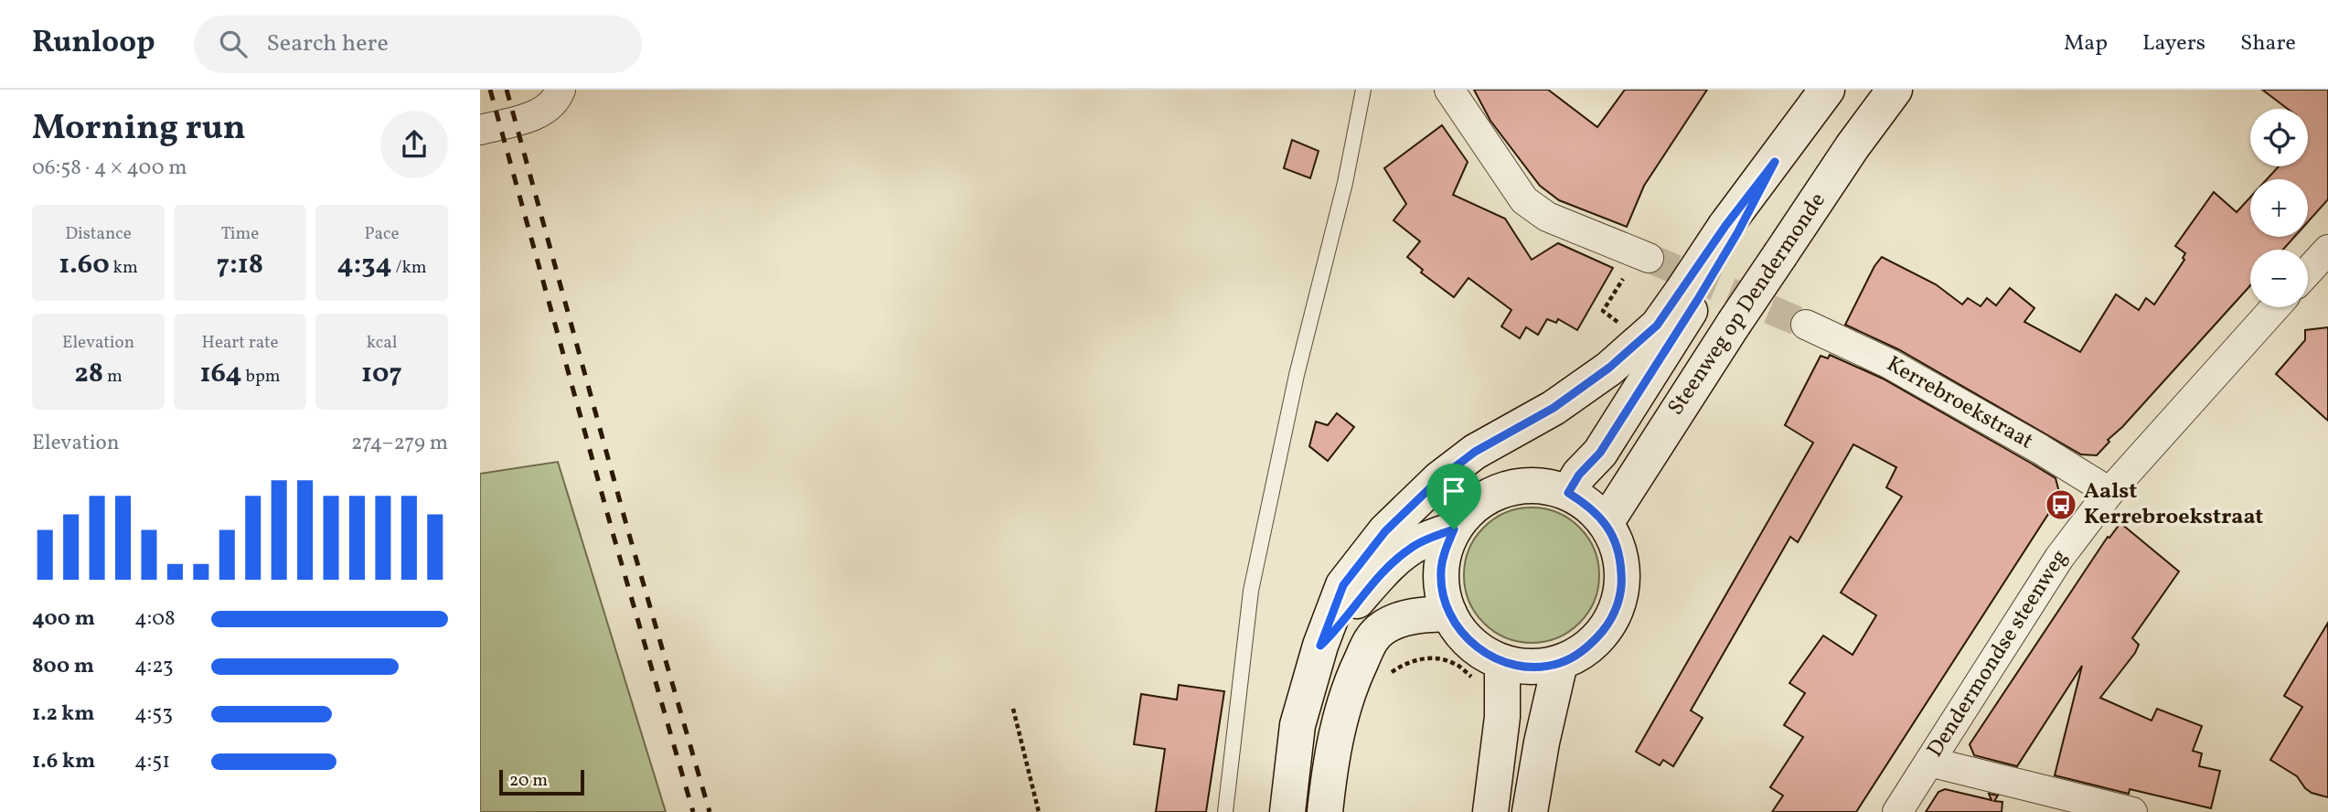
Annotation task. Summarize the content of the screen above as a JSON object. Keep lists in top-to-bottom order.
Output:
{
  "streets": {
    "main road": ["Steenweg op Dendermonde"],
    "street": ["Kerrebroekstraat", "Dendermondse steenweg"]
  },
  "crossings": [
    ["Kerrebroekstraat", "Dendermondse steenweg"]
  ],
  "places": {
    "bus stop": ["Aalst Kerrebroekstraat"]
  },
  "scale_bar": "20 m",
  "page": {
    "header": "Runloop",
    "search": "Search here",
    "nav": ["Map", "Layers", "Share"],
    "heading": ["Morning run", "06:58 · 4 × 400 m"],
    "map_buttons": ["+", "−"],
    "stats": [
      ["Distance", "1.60 km"],
      ["Time", "7:18"],
      ["Pace", "4:34 /km"],
      ["Elevation", "28 m"],
      ["Heart rate", "164 bpm"],
      ["kcal", "107"]
    ],
    "chart": ["Elevation", "274–279 m"],
    "list": [
      {
        "name": "400 m",
        "note": "4:08"
      },
      {
        "name": "800 m",
        "note": "4:23"
      },
      {
        "name": "1.2 km",
        "note": "4:53"
      },
      {
        "name": "1.6 km",
        "note": "4:51"
      }
    ],
    "scale": "20 m"
  }
}
